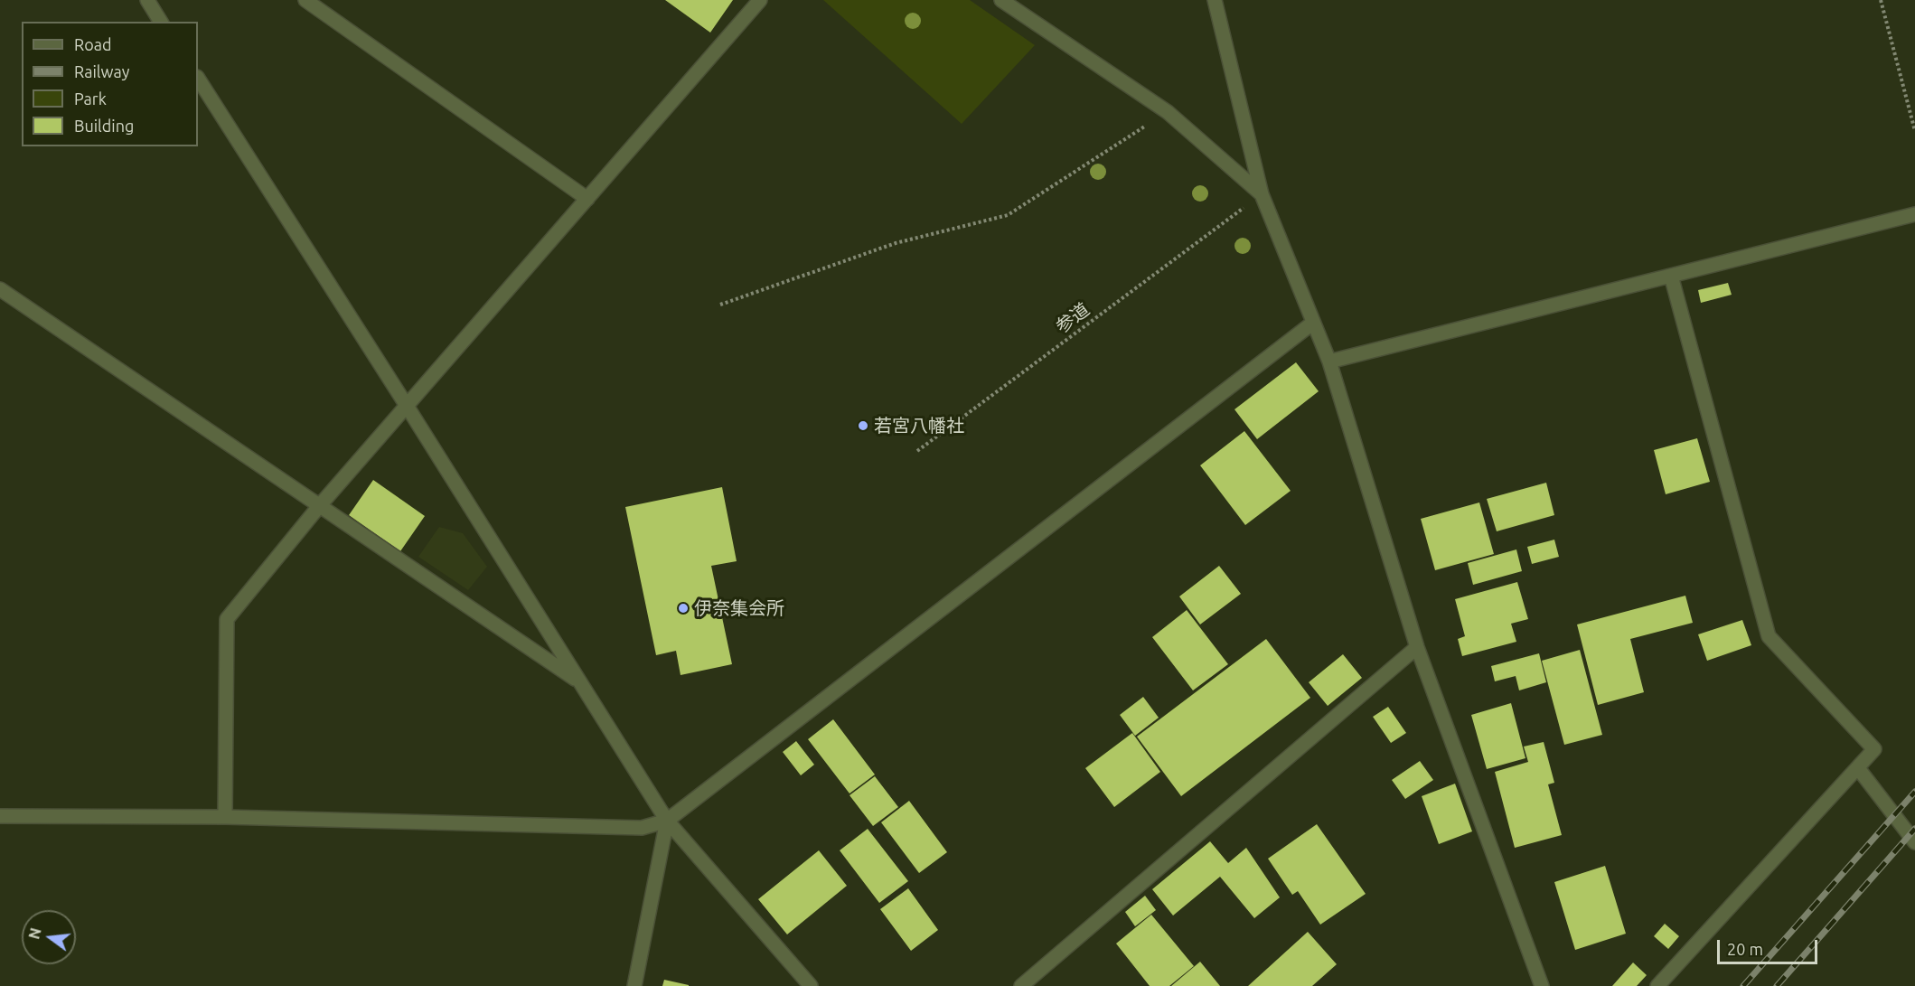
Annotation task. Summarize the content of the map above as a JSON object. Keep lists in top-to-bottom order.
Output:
{
  "streets": {
    "path": ["参道"]
  },
  "places": ["若宮八幡社", "伊奈集会所"],
  "legend": [
    "Road",
    "Railway",
    "Park",
    "Building"
  ],
  "scale_bar": "20 m",
  "north": "left"
}
